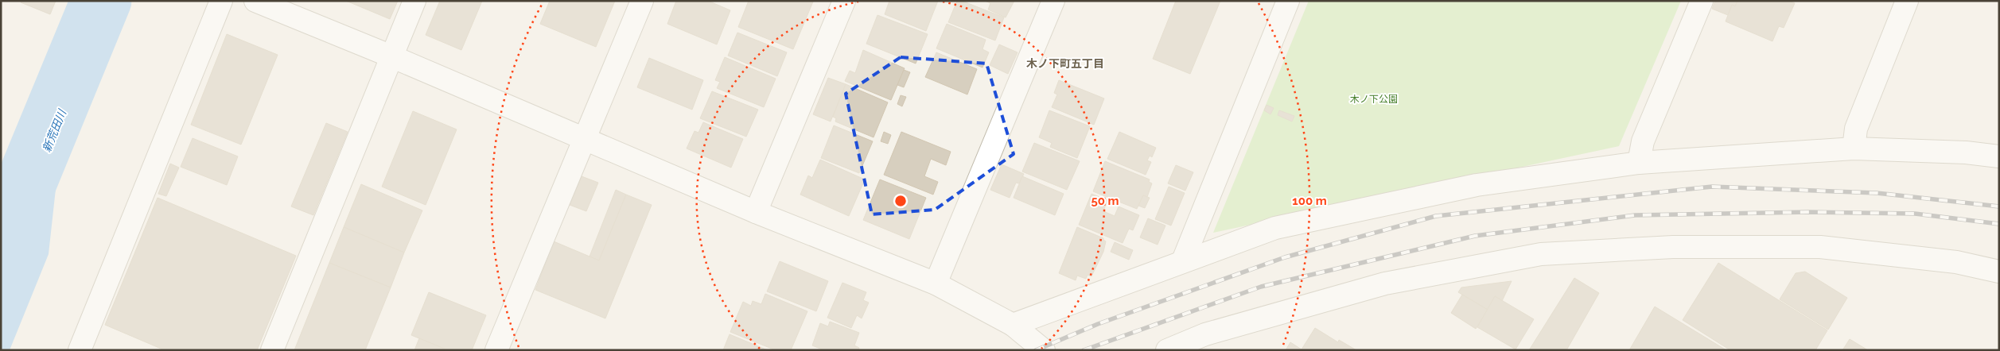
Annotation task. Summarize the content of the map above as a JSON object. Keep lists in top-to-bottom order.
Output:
{
  "districts": ["木ノ下町五丁目"],
  "water": ["新荒田川"],
  "parks": ["木ノ下公園"],
  "rings": ["50 m", "100 m"]
}
